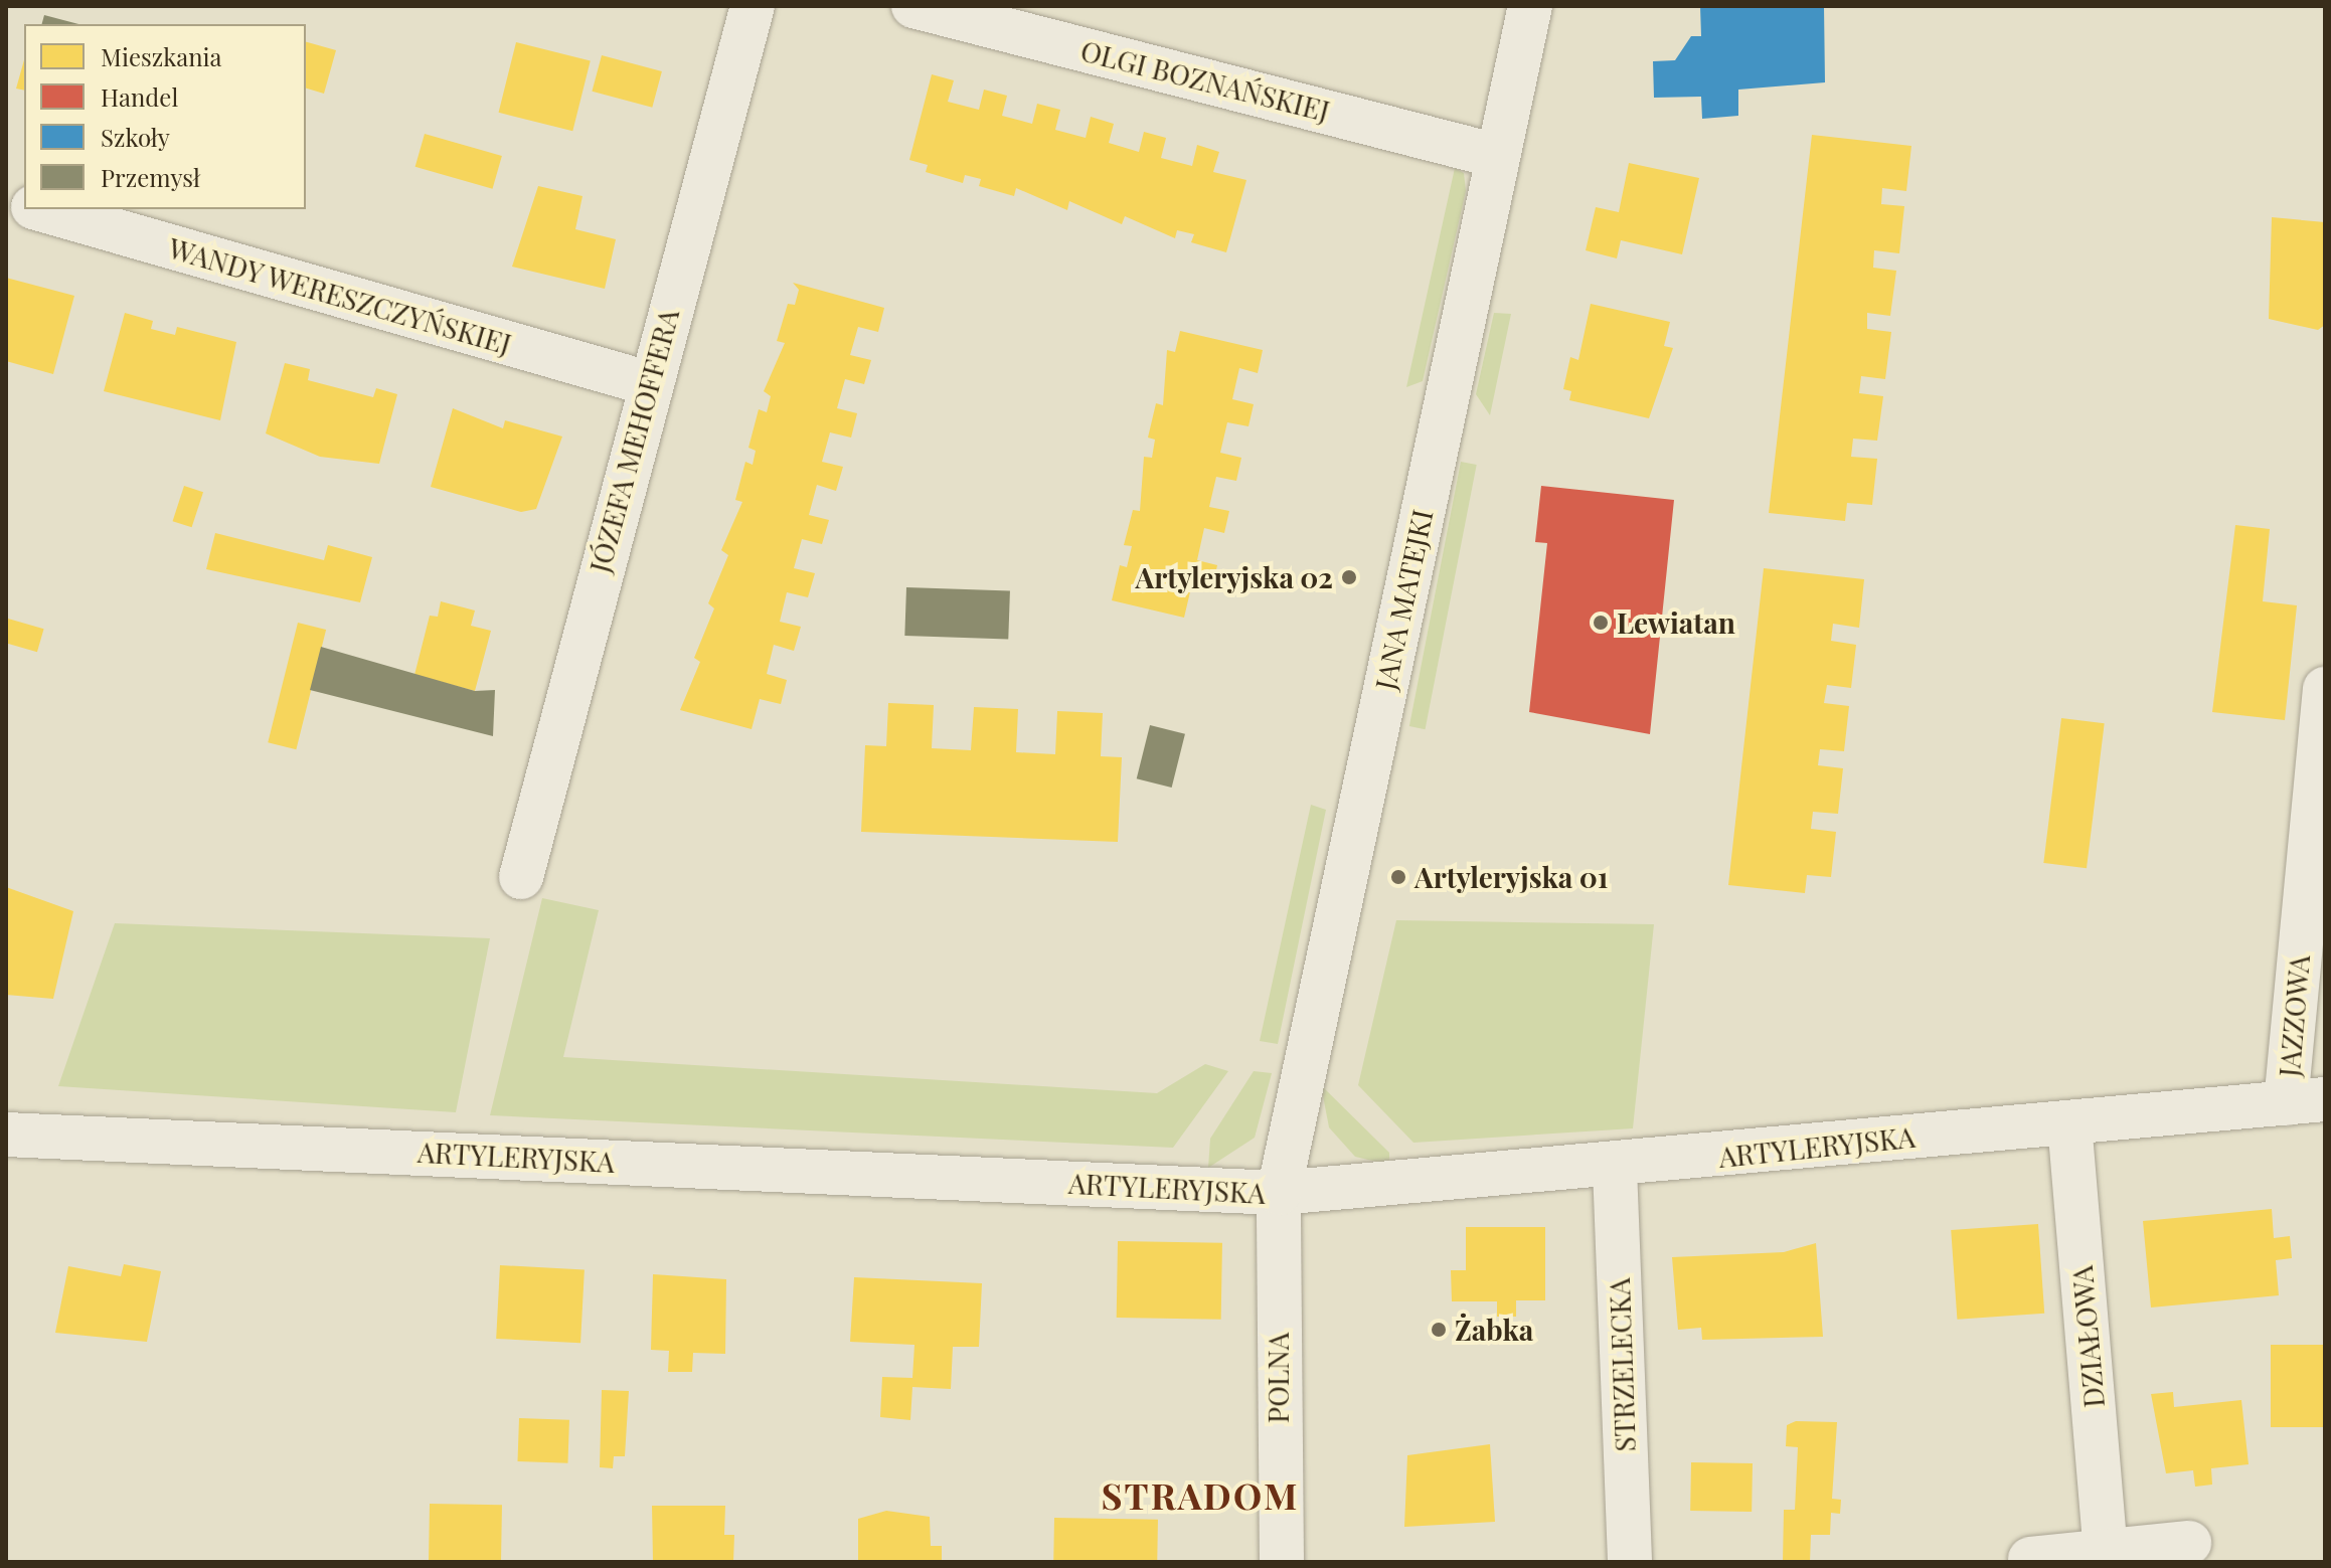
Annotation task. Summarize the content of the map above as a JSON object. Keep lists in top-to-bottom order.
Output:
{
  "streets": {
    "street": [
      "OLGI BOZNAŃSKIEJ",
      "WANDY WERESZCZYŃSKIEJ",
      "JÓZEFA MEHOFFERA",
      "JANA MATEJKI",
      "JAZZOWA",
      "ARTYLERYJSKA",
      "DZIAŁOWA",
      "STRZELECKA",
      "POLNA"
    ]
  },
  "crossings": [
    ["OLGI BOZNAŃSKIEJ", "JANA MATEJKI"],
    ["WANDY WERESZCZYŃSKIEJ", "JÓZEFA MEHOFFERA"],
    ["JANA MATEJKI", "ARTYLERYJSKA"],
    ["JANA MATEJKI", "POLNA"],
    ["JAZZOWA", "ARTYLERYJSKA"],
    ["ARTYLERYJSKA", "DZIAŁOWA"],
    ["ARTYLERYJSKA", "STRZELECKA"],
    ["ARTYLERYJSKA", "POLNA"]
  ],
  "districts": ["STRADOM"],
  "places": [
    "Artyleryjska 02",
    "Lewiatan",
    "Artyleryjska 01",
    "Żabka"
  ],
  "legend": [
    "Mieszkania",
    "Handel",
    "Szkoły",
    "Przemysł"
  ]
}
